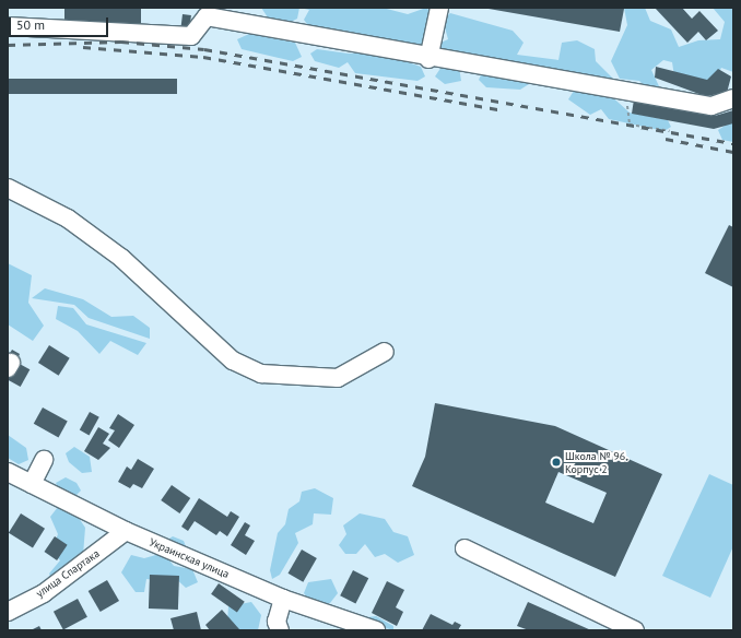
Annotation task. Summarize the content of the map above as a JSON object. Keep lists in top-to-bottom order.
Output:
{
  "streets": {
    "street": ["Украинская улица", "улица Спартака"]
  },
  "crossings": [
    ["Украинская улица", "улица Спартака"]
  ],
  "places": ["Школа № 96. Корпус 2"],
  "scale_bar": "50 m"
}
